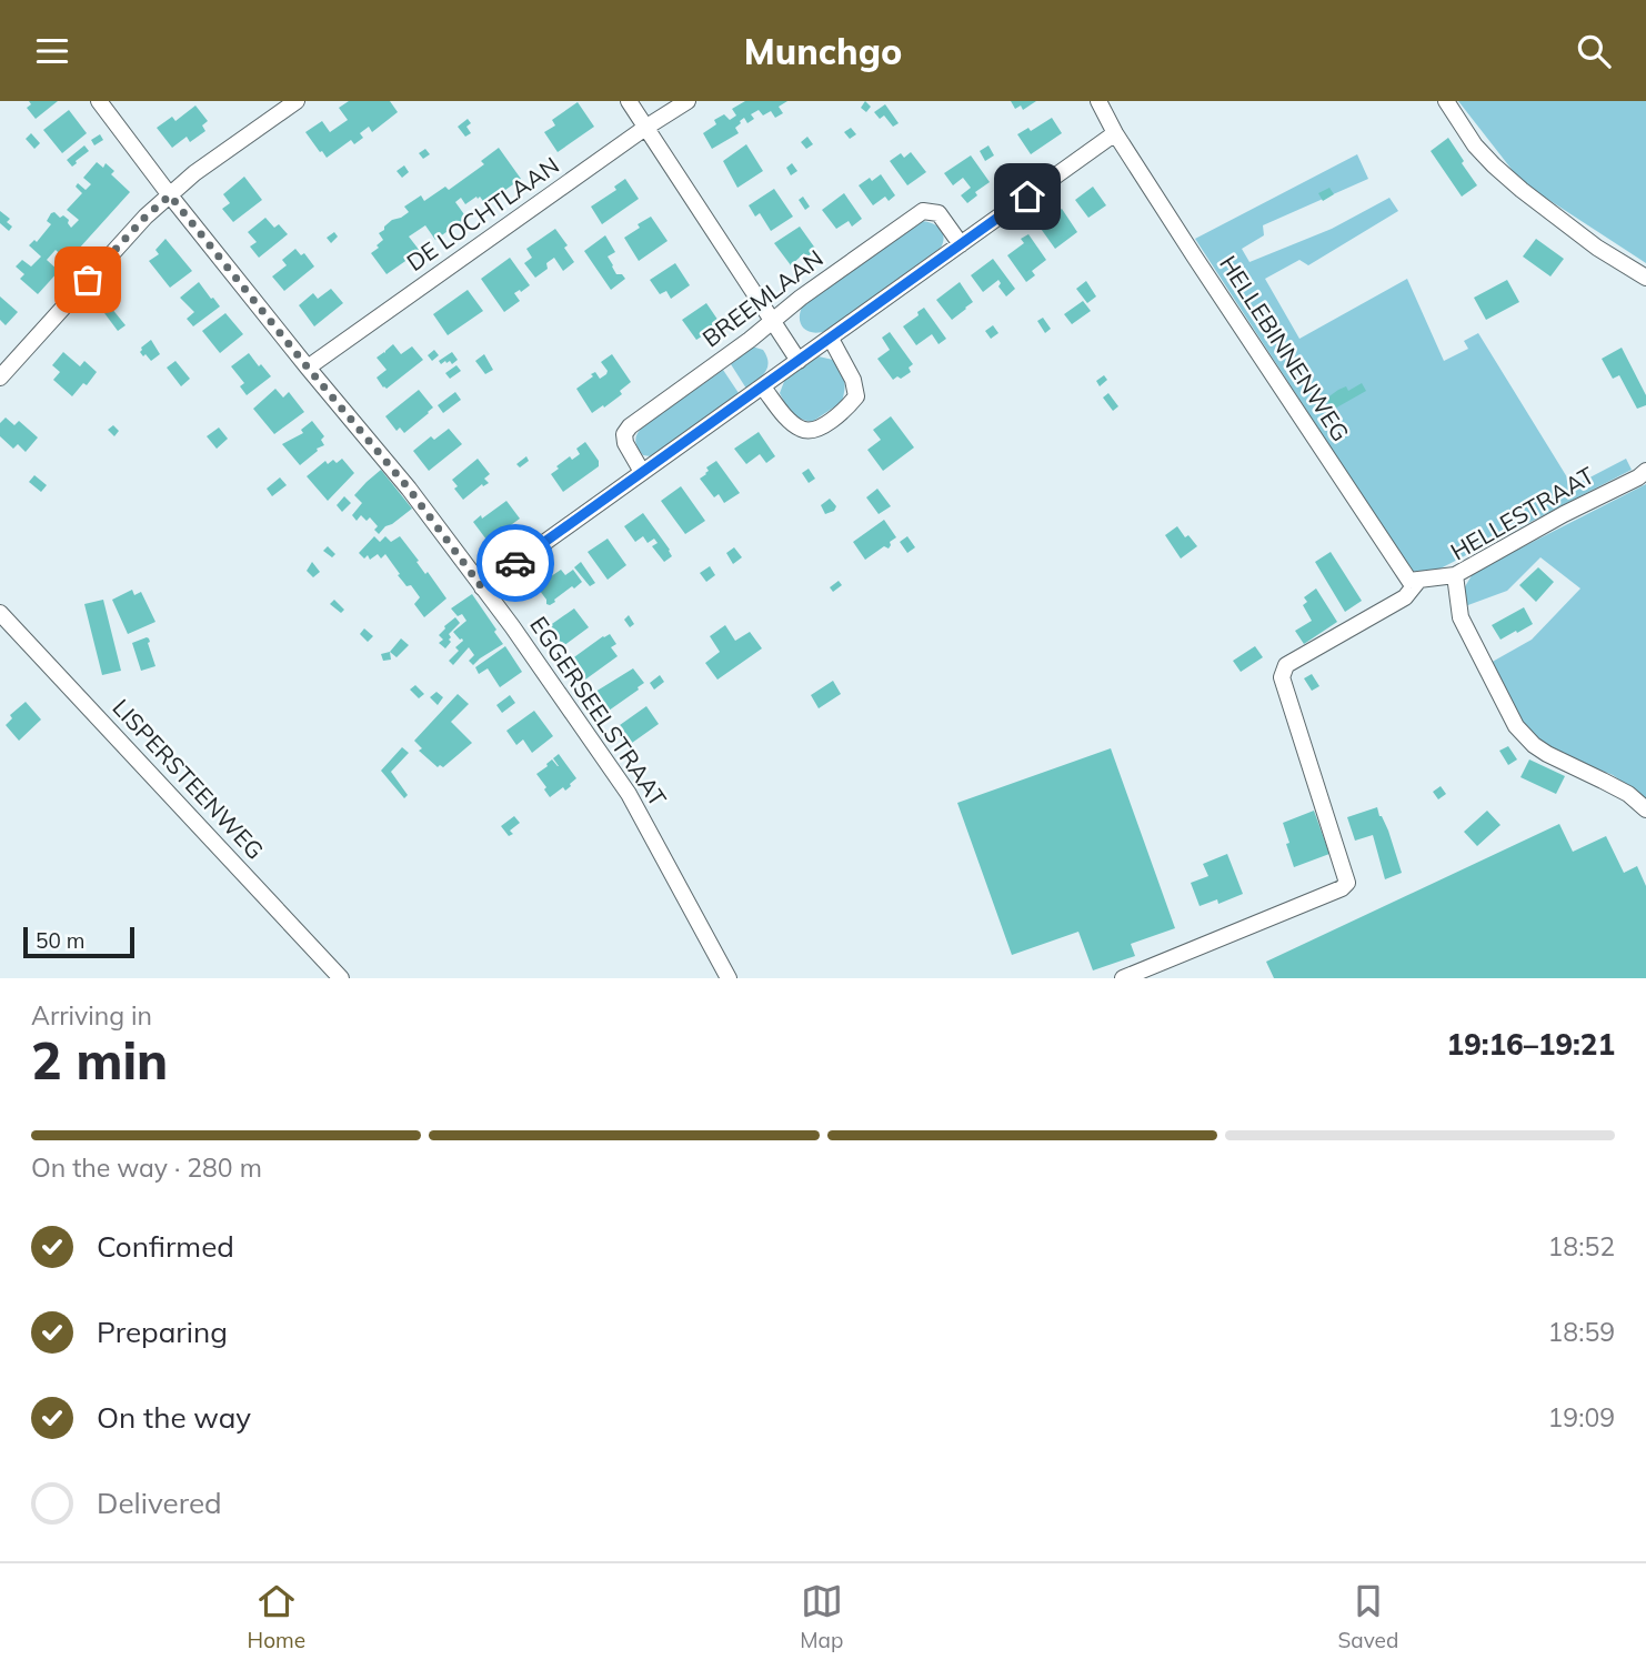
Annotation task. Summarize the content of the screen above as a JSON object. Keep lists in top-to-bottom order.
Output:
{
  "streets": {
    "street": [
      "DE LOCHTLAAN",
      "BREEMLAAN",
      "HELLEBINNENWEG",
      "HELLESTRAAT",
      "EGGERSEELSTRAAT",
      "LISPERSTEENWEG"
    ]
  },
  "crossings": [
    ["DE LOCHTLAAN", "EGGERSEELSTRAAT"]
  ],
  "scale_bar": "50 m",
  "page": {
    "header": "Munchgo",
    "scale": "50 m",
    "heading": ["2 min", "Arriving in", "19:16–19:21"],
    "bar": "On the way · 280 m",
    "list": [
      ["Confirmed", "18:52"],
      ["Preparing", "18:59"],
      ["On the way", "19:09"],
      "Delivered"
    ],
    "tabs": ["Home", "Map", "Saved"]
  }
}
